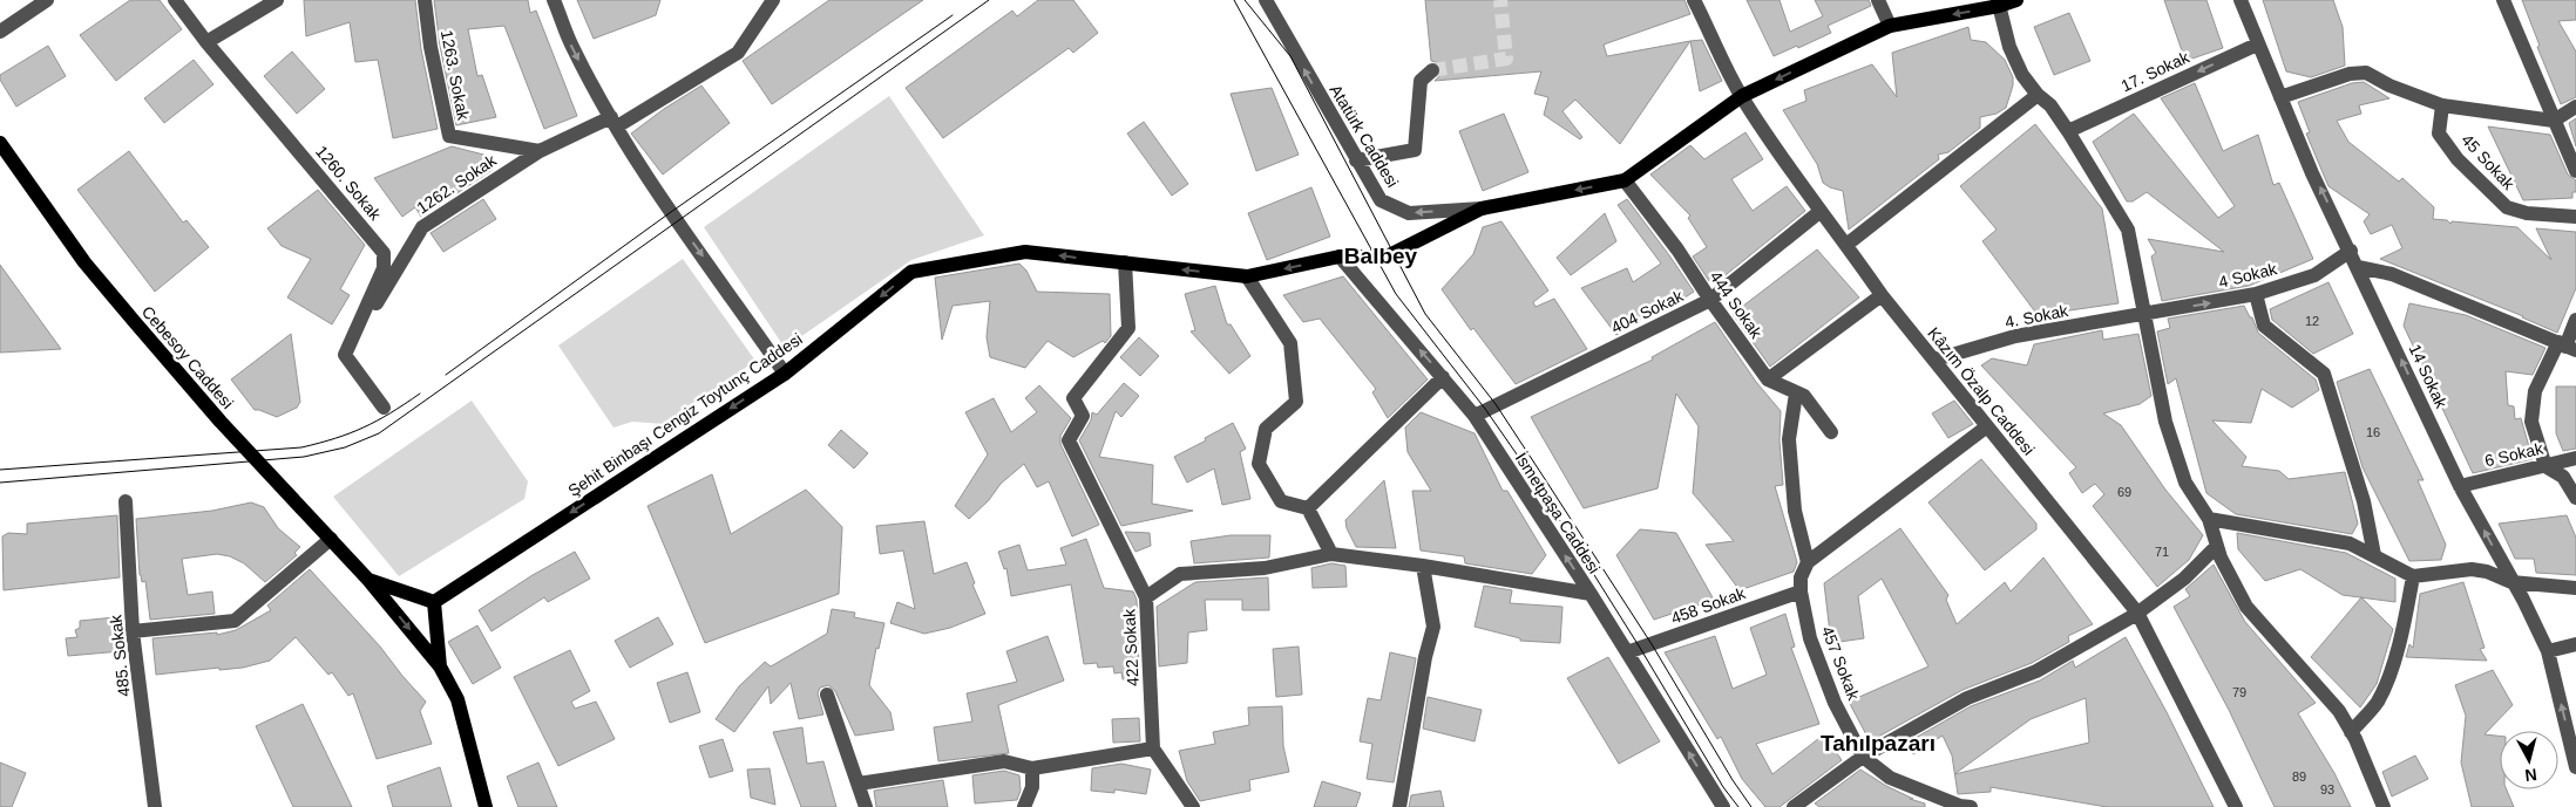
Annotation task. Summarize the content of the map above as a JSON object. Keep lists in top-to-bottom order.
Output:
{
  "streets": {
    "main road": ["Cebesoy Caddesi", "Şehit Binbaşı Cengiz Toytunç Caddesi"],
    "street": [
      "17. Sokak",
      "1263. Sokak",
      "Atatürk Caddesi",
      "45 Sokak",
      "1260. Sokak",
      "1262. Sokak",
      "4 Sokak",
      "444 Sokak",
      "404 Sokak",
      "4. Sokak",
      "14 Sokak",
      "Kâzım Özalp Caddesi",
      "6 Sokak",
      "İsmetpaşa Caddesi",
      "458 Sokak",
      "422 Sokak",
      "485. Sokak",
      "457 Sokak"
    ]
  },
  "crossings": [
    ["17. Sokak", "14 Sokak"],
    ["1263. Sokak", "1262. Sokak"],
    ["Atatürk Caddesi", "Şehit Binbaşı Cengiz Toytunç Caddesi"],
    ["1260. Sokak", "1262. Sokak"],
    ["4 Sokak", "4. Sokak"],
    ["4 Sokak", "14 Sokak"],
    ["444 Sokak", "404 Sokak"],
    ["444 Sokak", "Şehit Binbaşı Cengiz Toytunç Caddesi"],
    ["404 Sokak", "Kâzım Özalp Caddesi"],
    ["404 Sokak", "İsmetpaşa Caddesi"],
    ["4. Sokak", "Kâzım Özalp Caddesi"],
    ["14 Sokak", "6 Sokak"],
    ["Kâzım Özalp Caddesi", "Şehit Binbaşı Cengiz Toytunç Caddesi"],
    ["Şehit Binbaşı Cengiz Toytunç Caddesi", "İsmetpaşa Caddesi"],
    ["İsmetpaşa Caddesi", "458 Sokak"],
    ["İsmetpaşa Caddesi", "422 Sokak"],
    ["458 Sokak", "457 Sokak"]
  ],
  "one_way": [
    "17. Sokak",
    "Atatürk Caddesi",
    "4 Sokak",
    "Şehit Binbaşı Cengiz Toytunç Caddesi",
    "İsmetpaşa Caddesi"
  ],
  "districts": ["Balbey", "Tahılpazarı"],
  "house_numbers": [
    "12",
    "16",
    "69",
    "71",
    "79",
    "89",
    "93"
  ],
  "north": "bottom"
}
